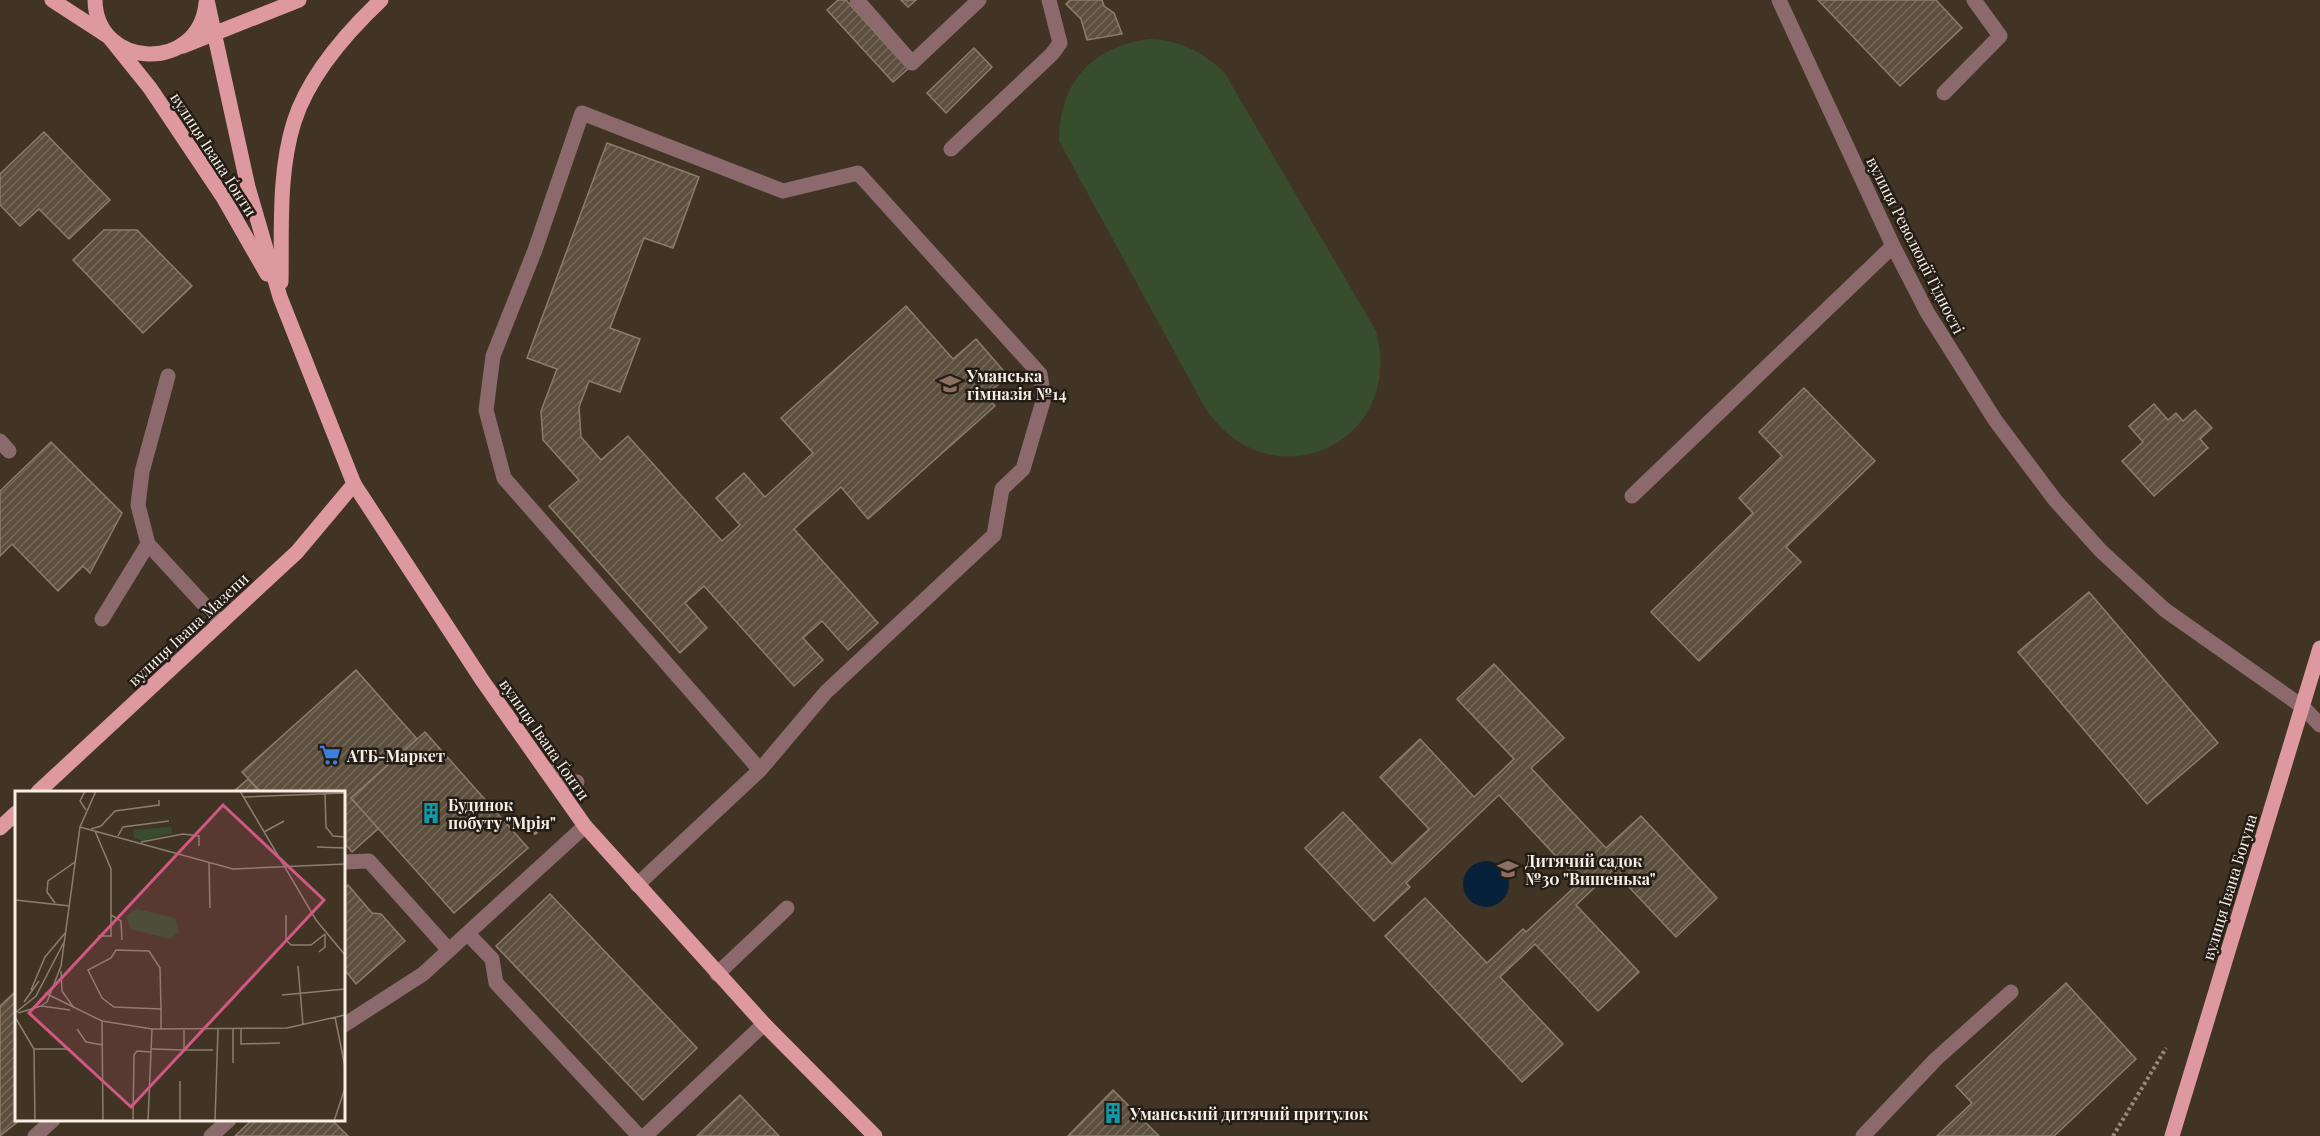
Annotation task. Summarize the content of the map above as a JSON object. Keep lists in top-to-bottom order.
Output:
{
  "streets": {
    "main road": ["вулиця Івана Ґонти", "вулиця Івана Мазепи", "вулиця Івана Богуна"],
    "street": ["вулиця Революції Гідності"]
  },
  "crossings": [
    ["вулиця Івана Ґонти", "вулиця Івана Мазепи"],
    ["вулиця Революції Гідності", "вулиця Івана Богуна"]
  ],
  "places": {
    "school or university": ["Уманська гімназія №14", "Дитячий садок №30 \"Вишенька\""],
    "supermarket": ["АТБ-Маркет"],
    "building": ["Будинок побуту \"Мрія\"", "Уманський дитячий притулок"]
  }
}
